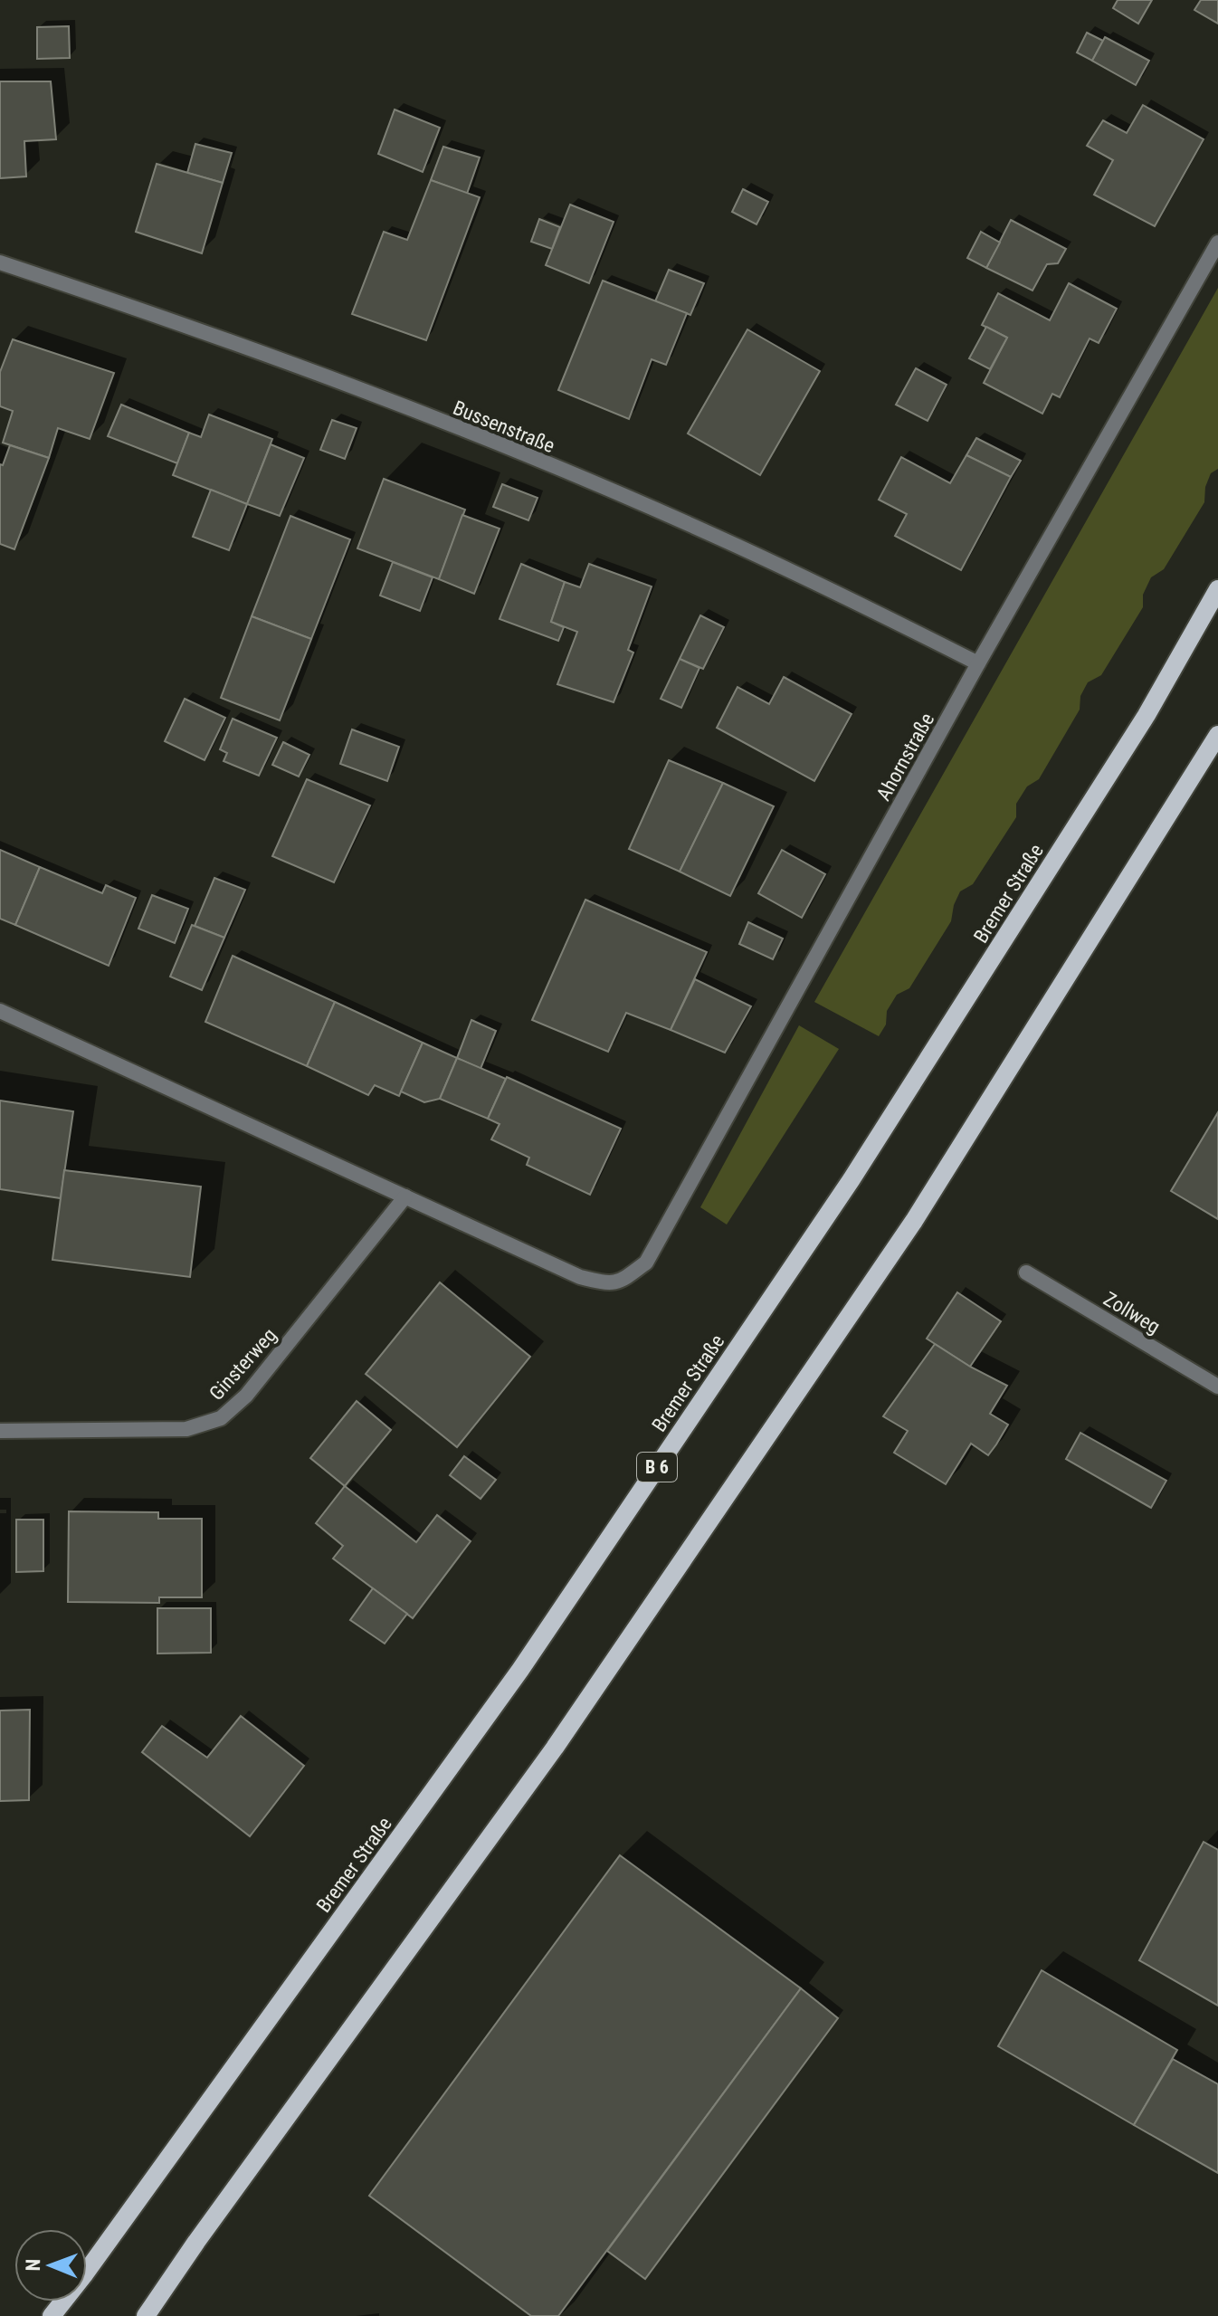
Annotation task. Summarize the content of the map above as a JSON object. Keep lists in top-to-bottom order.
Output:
{
  "streets": {
    "main road": ["Bremer Straße", "B 6"],
    "street": [
      "Bussenstraße",
      "Ahornstraße",
      "Zollweg",
      "Ginsterweg"
    ]
  },
  "crossings": [
    ["Bussenstraße", "Ahornstraße"],
    ["Ahornstraße", "Ginsterweg"]
  ],
  "north": "left"
}
